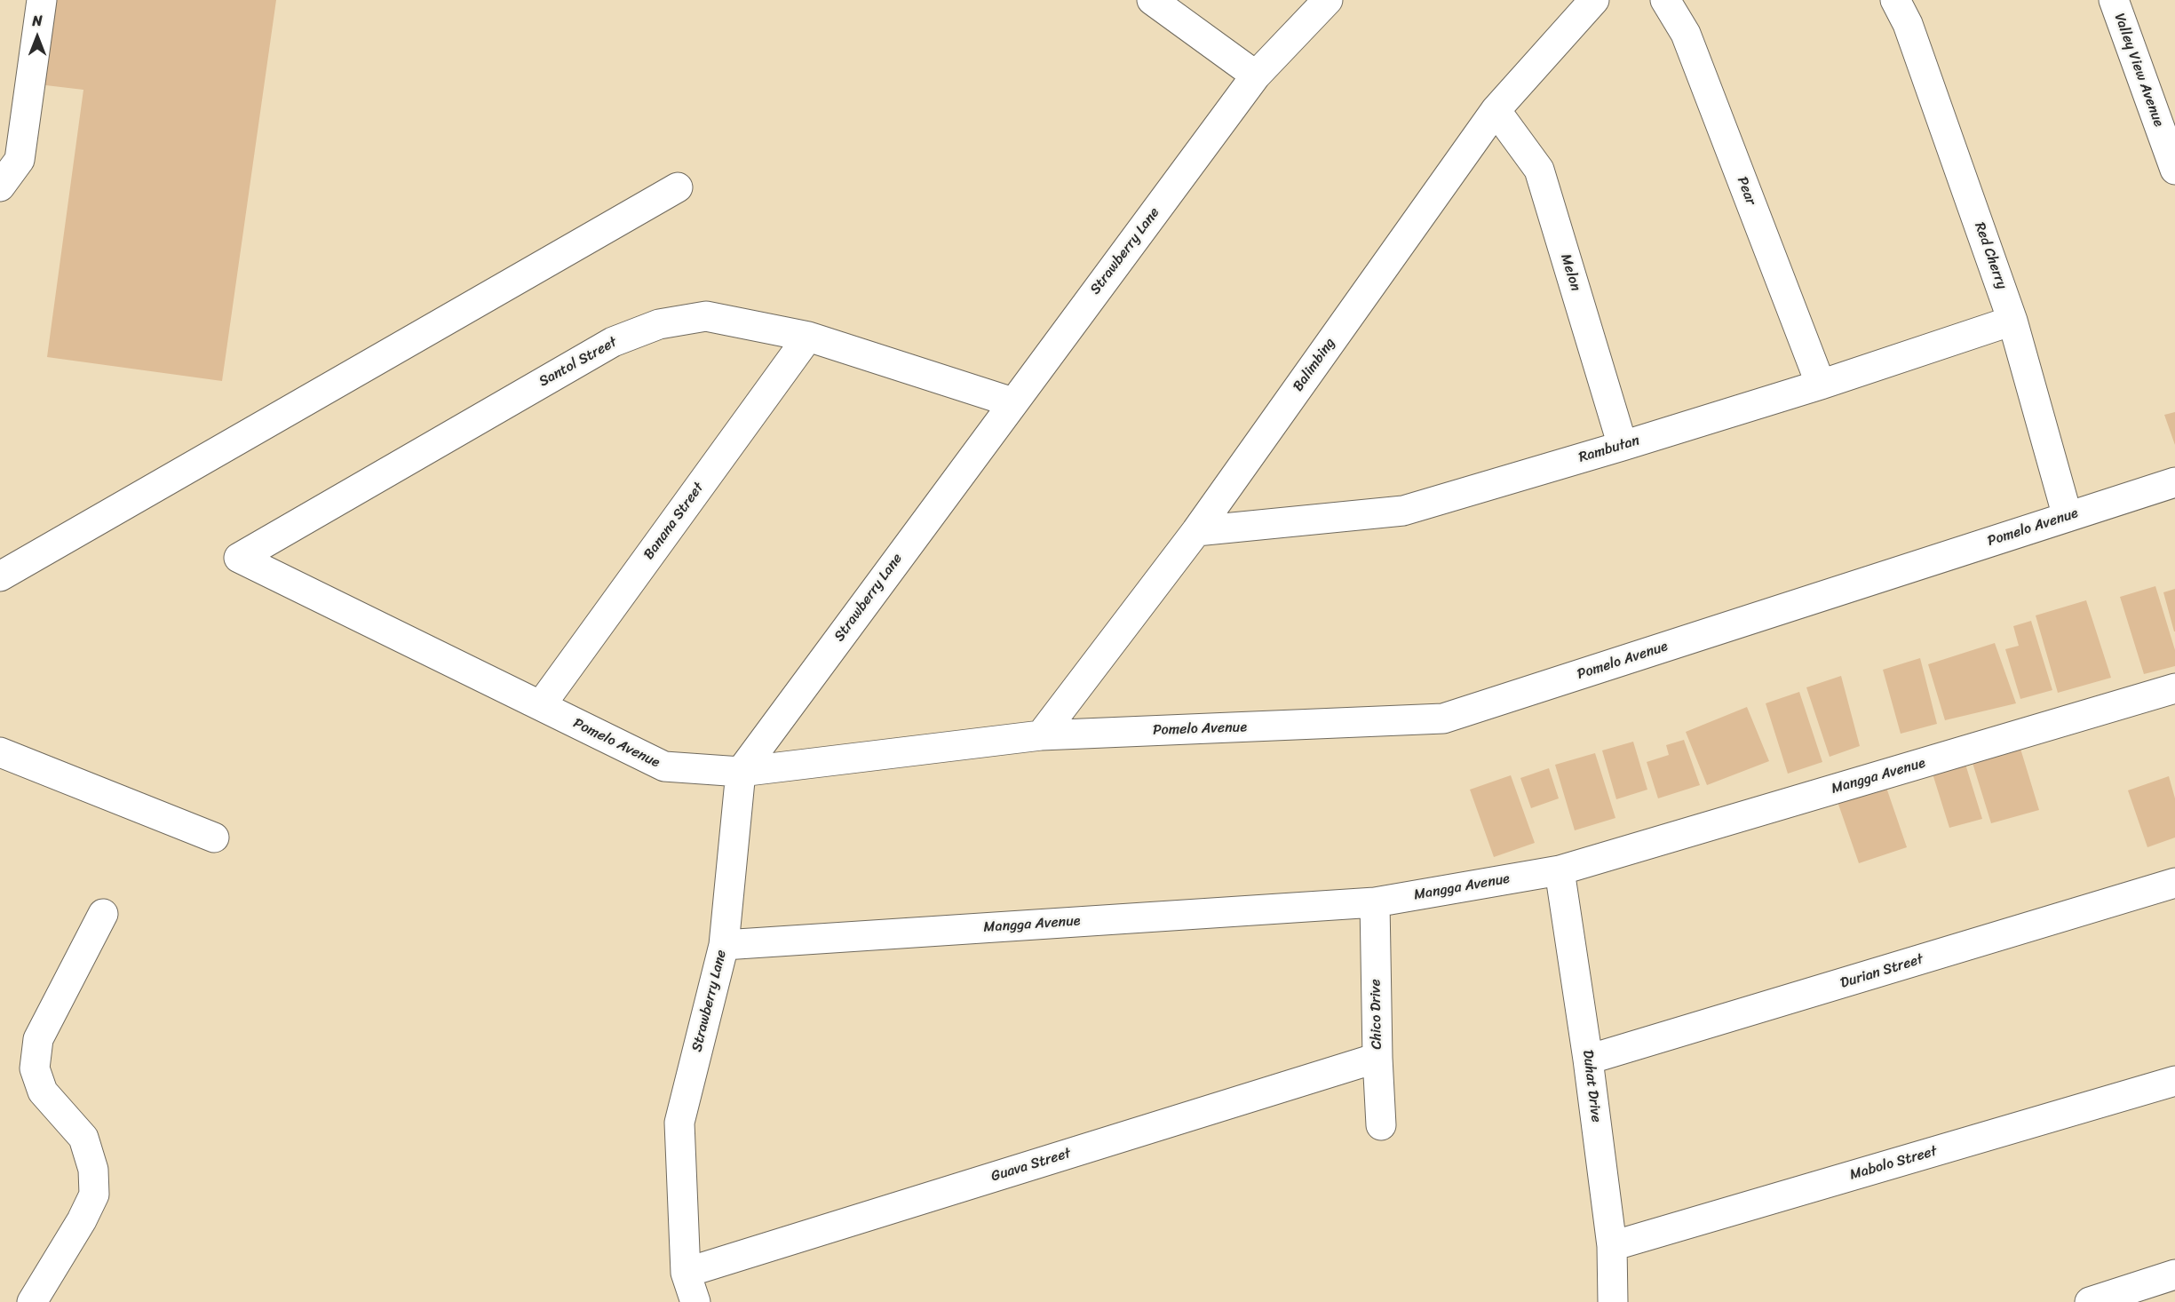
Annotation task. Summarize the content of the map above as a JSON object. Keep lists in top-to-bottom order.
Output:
{
  "streets": {
    "street": [
      "Valley View Avenue",
      "Pear",
      "Strawberry Lane",
      "Red Cherry",
      "Melon",
      "Santol Street",
      "Balimbing",
      "Rambutan",
      "Banana Street",
      "Pomelo Avenue",
      "Mangga Avenue",
      "Durian Street",
      "Chico Drive",
      "Duhat Drive",
      "Mabolo Street",
      "Guava Street"
    ]
  },
  "crossings": [
    ["Pear", "Rambutan"],
    ["Strawberry Lane", "Santol Street"],
    ["Strawberry Lane", "Pomelo Avenue"],
    ["Strawberry Lane", "Mangga Avenue"],
    ["Strawberry Lane", "Guava Street"],
    ["Red Cherry", "Rambutan"],
    ["Red Cherry", "Pomelo Avenue"],
    ["Melon", "Balimbing"],
    ["Melon", "Rambutan"],
    ["Santol Street", "Banana Street"],
    ["Santol Street", "Pomelo Avenue"],
    ["Balimbing", "Rambutan"],
    ["Balimbing", "Pomelo Avenue"],
    ["Banana Street", "Pomelo Avenue"],
    ["Mangga Avenue", "Chico Drive"],
    ["Mangga Avenue", "Duhat Drive"],
    ["Durian Street", "Duhat Drive"],
    ["Chico Drive", "Guava Street"],
    ["Duhat Drive", "Mabolo Street"]
  ],
  "north": "top"
}
